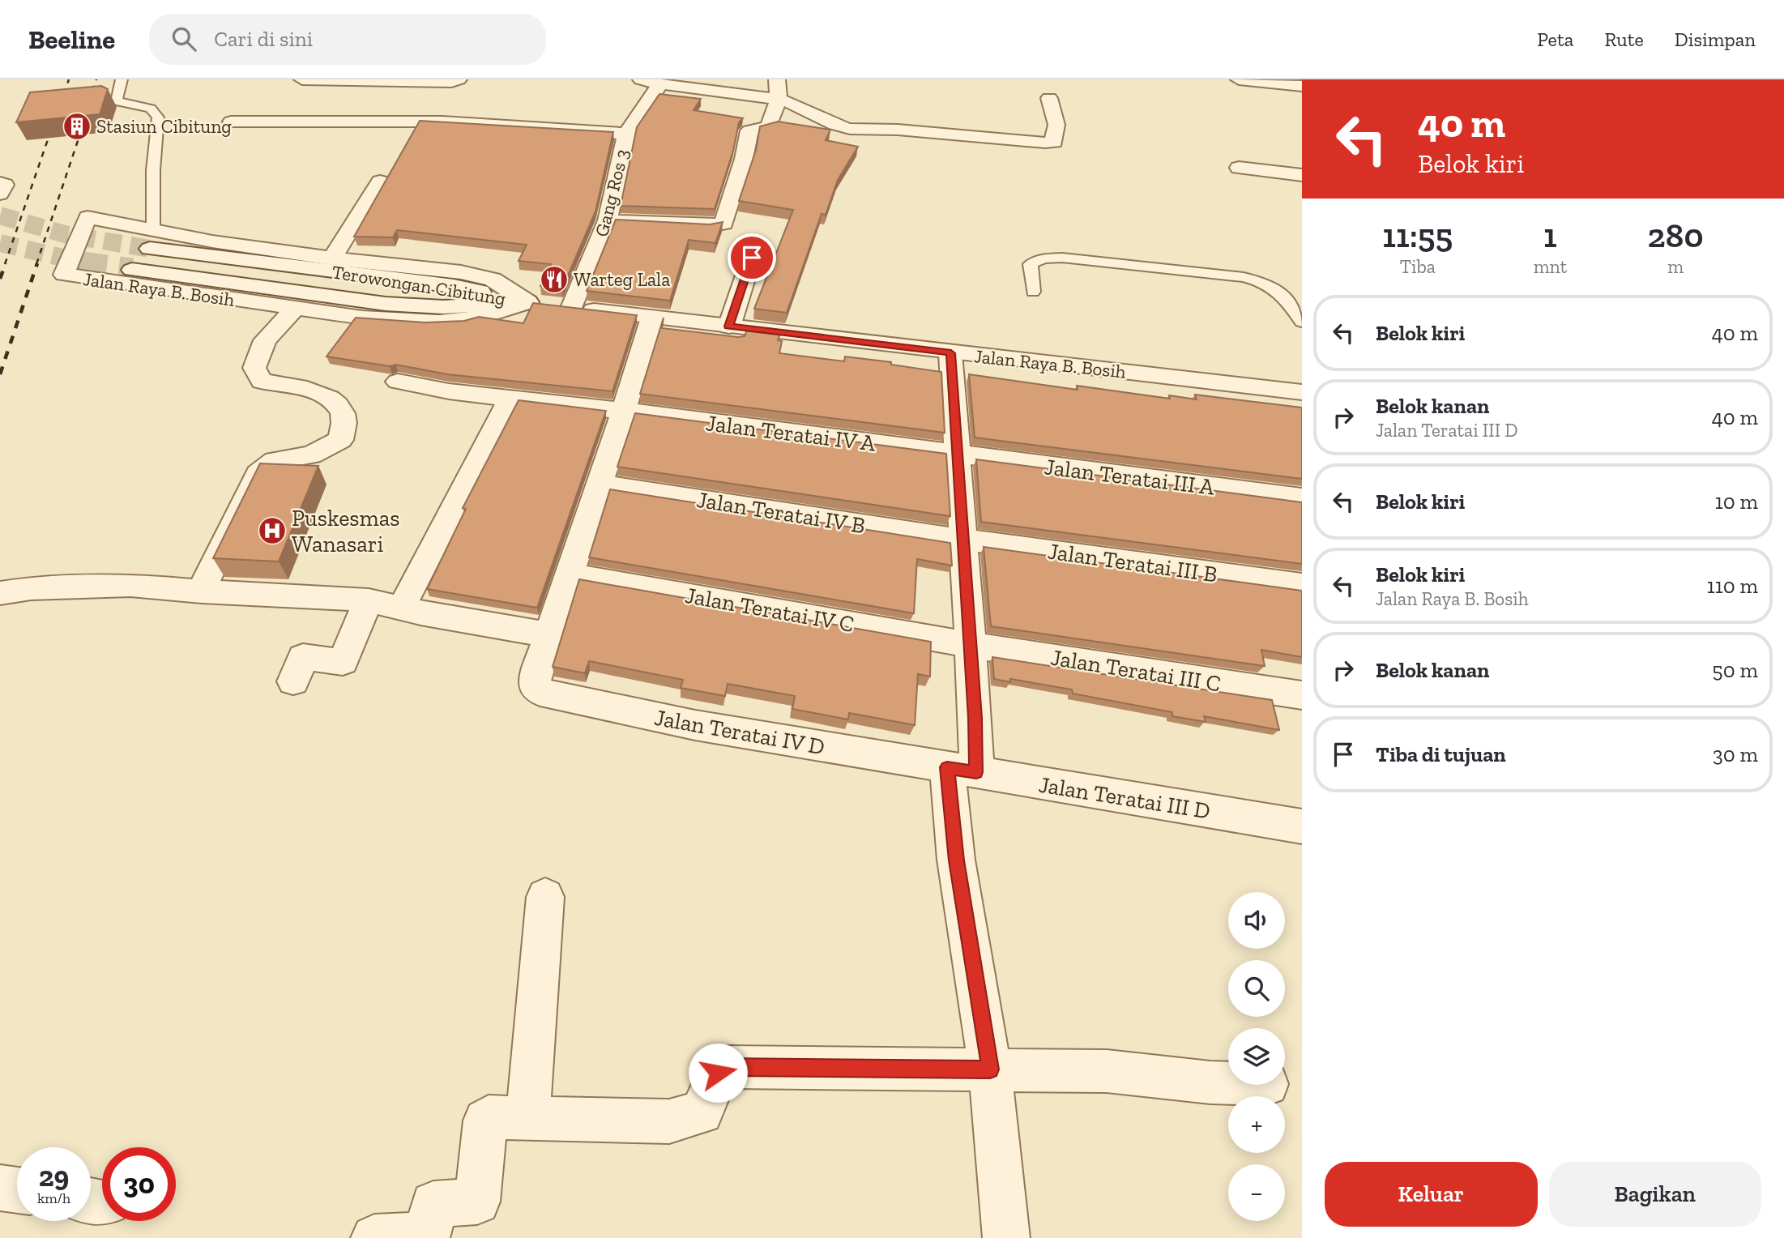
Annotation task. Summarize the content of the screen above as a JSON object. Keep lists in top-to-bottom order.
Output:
{
  "streets": {
    "street": [
      "Gang Ros 3",
      "Terowongan Cibitung",
      "Jalan Raya B. Bosih",
      "Jalan Teratai IV A",
      "Jalan Teratai III A",
      "Jalan Teratai IV B",
      "Jalan Teratai III B",
      "Jalan Teratai IV C",
      "Jalan Teratai III C",
      "Jalan Teratai IV D",
      "Jalan Teratai III D"
    ]
  },
  "crossings": [
    ["Gang Ros 3", "Jalan Raya B. Bosih"],
    ["Terowongan Cibitung", "Jalan Raya B. Bosih"],
    ["Jalan Teratai IV A", "Jalan Teratai III A"],
    ["Jalan Teratai IV B", "Jalan Teratai III B"],
    ["Jalan Teratai IV C", "Jalan Teratai III C"],
    ["Jalan Teratai IV D", "Jalan Teratai III D"]
  ],
  "places": {
    "building": ["Stasiun Cibitung"],
    "restaurant": ["Warteg Lala"],
    "hospital": ["Puskesmas Wanasari"]
  },
  "page": {
    "header": "Beeline",
    "search": "Cari di sini",
    "nav": ["Peta", "Rute", "Disimpan"],
    "turn": ["40 m", "Belok kiri"],
    "eta": [
      "11:55",
      "Tiba",
      "1",
      "mnt",
      "280",
      "m"
    ],
    "list": [
      {
        "name": "Belok kiri",
        "value": "40 m"
      },
      {
        "name": "Belok kanan",
        "note": "Jalan Teratai III D",
        "value": "40 m"
      },
      {
        "name": "Belok kiri",
        "value": "10 m"
      },
      {
        "name": "Belok kiri",
        "note": "Jalan Raya B. Bosih",
        "value": "110 m"
      },
      {
        "name": "Belok kanan",
        "value": "50 m"
      },
      {
        "name": "Tiba di tujuan",
        "value": "30 m"
      }
    ],
    "map_buttons": ["+", "−"],
    "speed": "29 km/h",
    "limit": "30",
    "buttons": ["Keluar", "Bagikan"]
  }
}
